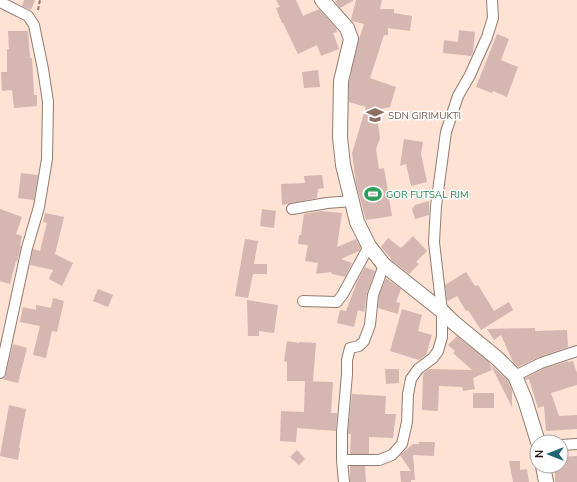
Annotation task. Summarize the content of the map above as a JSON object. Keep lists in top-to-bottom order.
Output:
{
  "places": {
    "school or university": ["SDN GIRIMUKTI"],
    "sports": ["GOR FUTSAL RJM"]
  },
  "north": "left"
}
